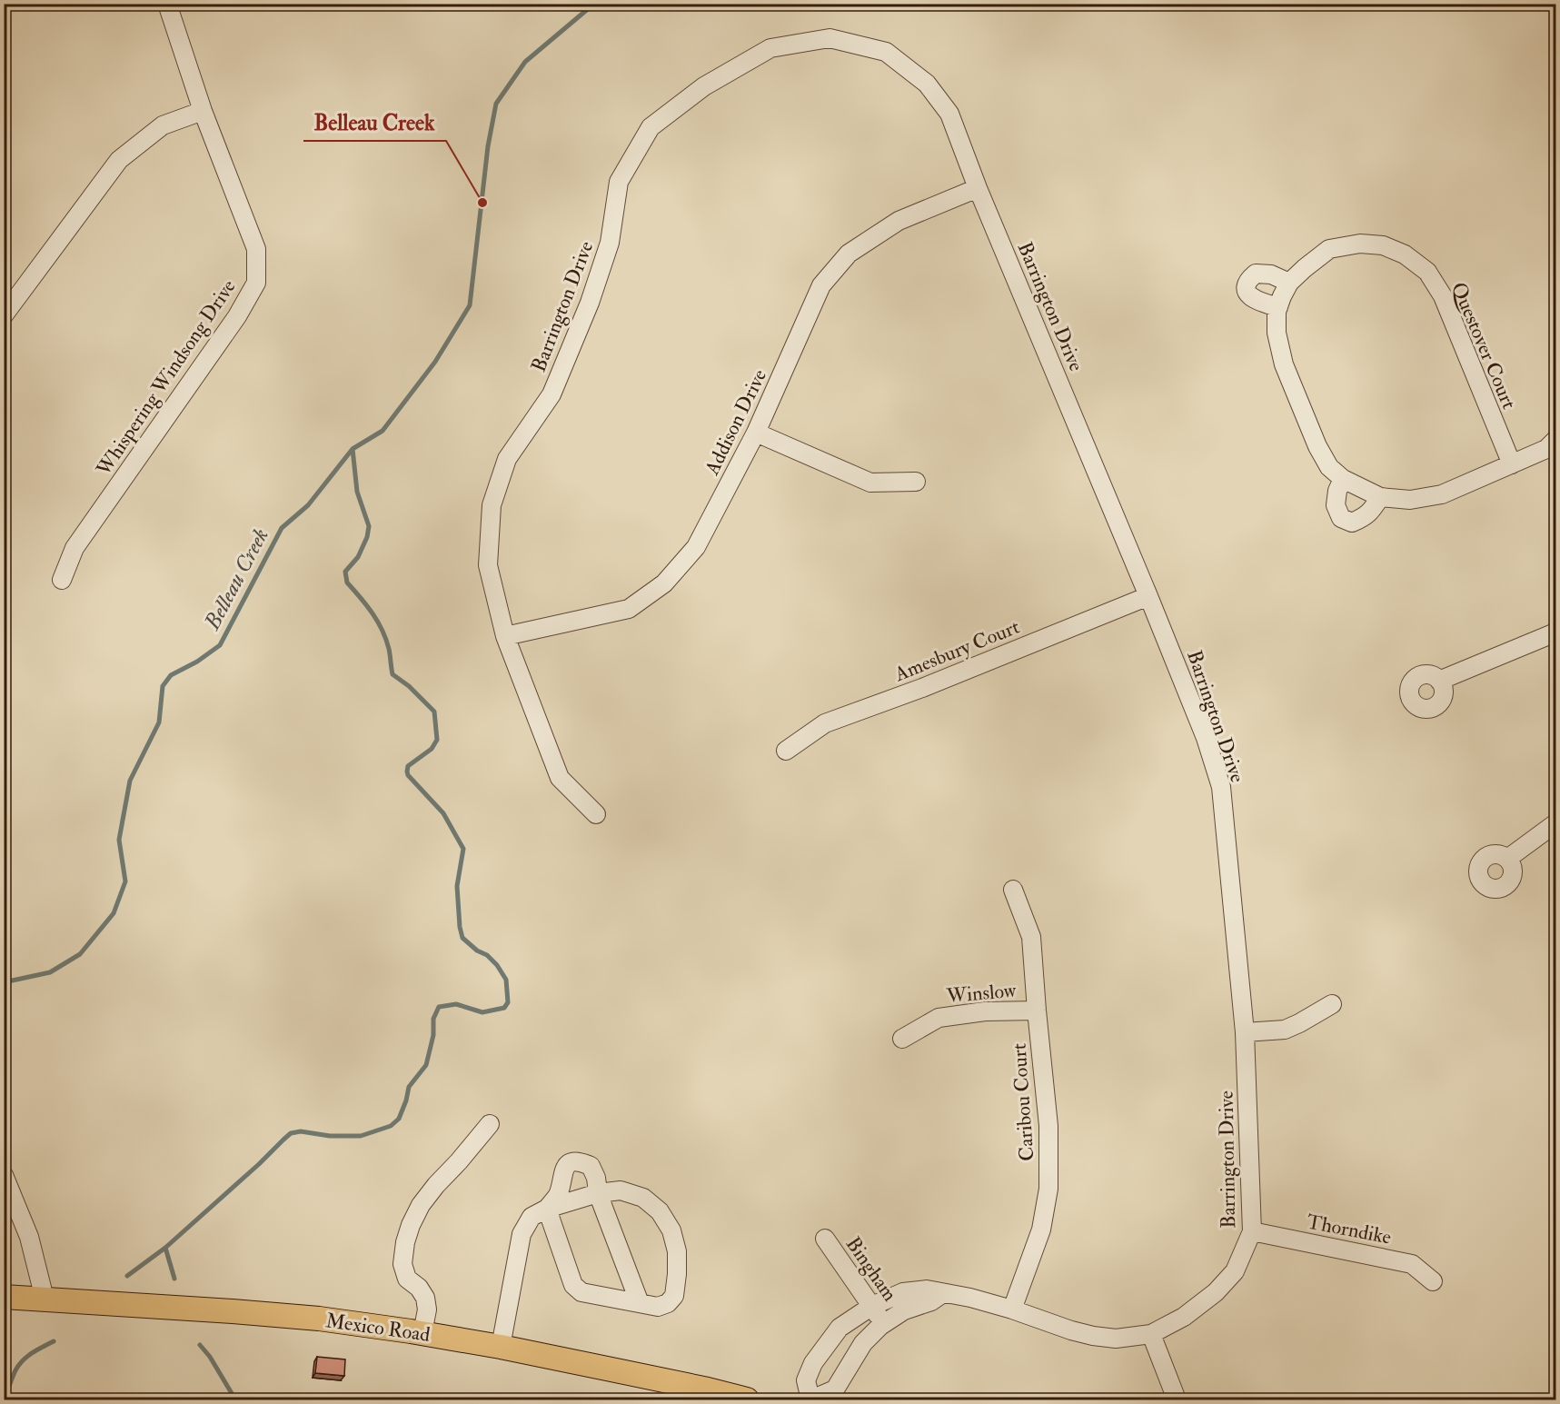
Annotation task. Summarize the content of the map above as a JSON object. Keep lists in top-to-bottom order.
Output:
{
  "streets": {
    "main road": ["Mexico Road"],
    "street": [
      "Barrington Drive",
      "Questover Court",
      "Whispering Windsong Drive",
      "Addison Drive",
      "Amesbury Court",
      "Winslow",
      "Caribou Court",
      "Thorndike",
      "Bingham"
    ]
  },
  "crossings": [
    ["Barrington Drive", "Addison Drive"],
    ["Barrington Drive", "Amesbury Court"],
    ["Barrington Drive", "Caribou Court"],
    ["Barrington Drive", "Thorndike"],
    ["Barrington Drive", "Bingham"],
    ["Winslow", "Caribou Court"]
  ],
  "water": ["Belleau Creek"],
  "places": ["Belleau Creek"]
}
